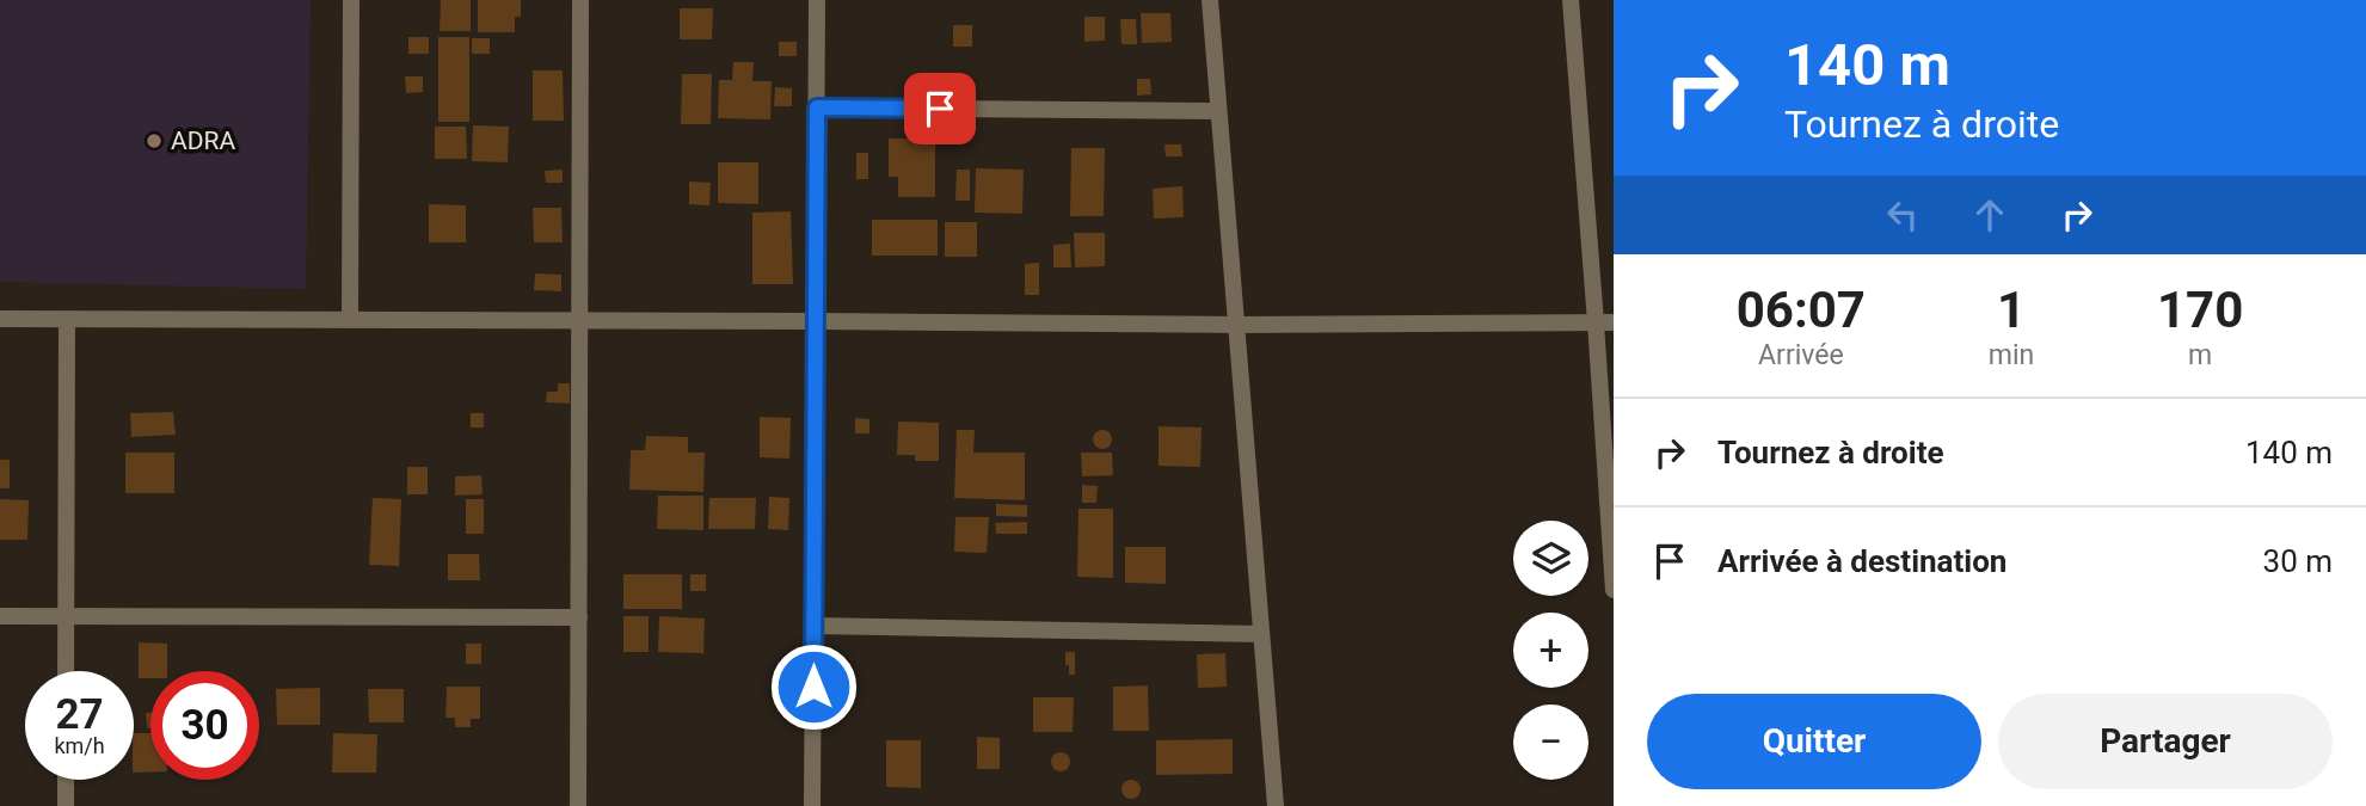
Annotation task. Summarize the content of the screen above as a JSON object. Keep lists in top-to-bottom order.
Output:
{
  "places": ["ADRA"],
  "page": {
    "turn": ["140 m", "Tournez à droite"],
    "eta": [
      "06:07",
      "Arrivée",
      "1",
      "min",
      "170",
      "m"
    ],
    "list": [
      {
        "name": "Tournez à droite",
        "value": "140 m"
      },
      {
        "name": "Arrivée à destination",
        "value": "30 m"
      }
    ],
    "map_buttons": ["+", "−"],
    "speed": "27 km/h",
    "limit": "30",
    "buttons": ["Quitter", "Partager"]
  }
}
